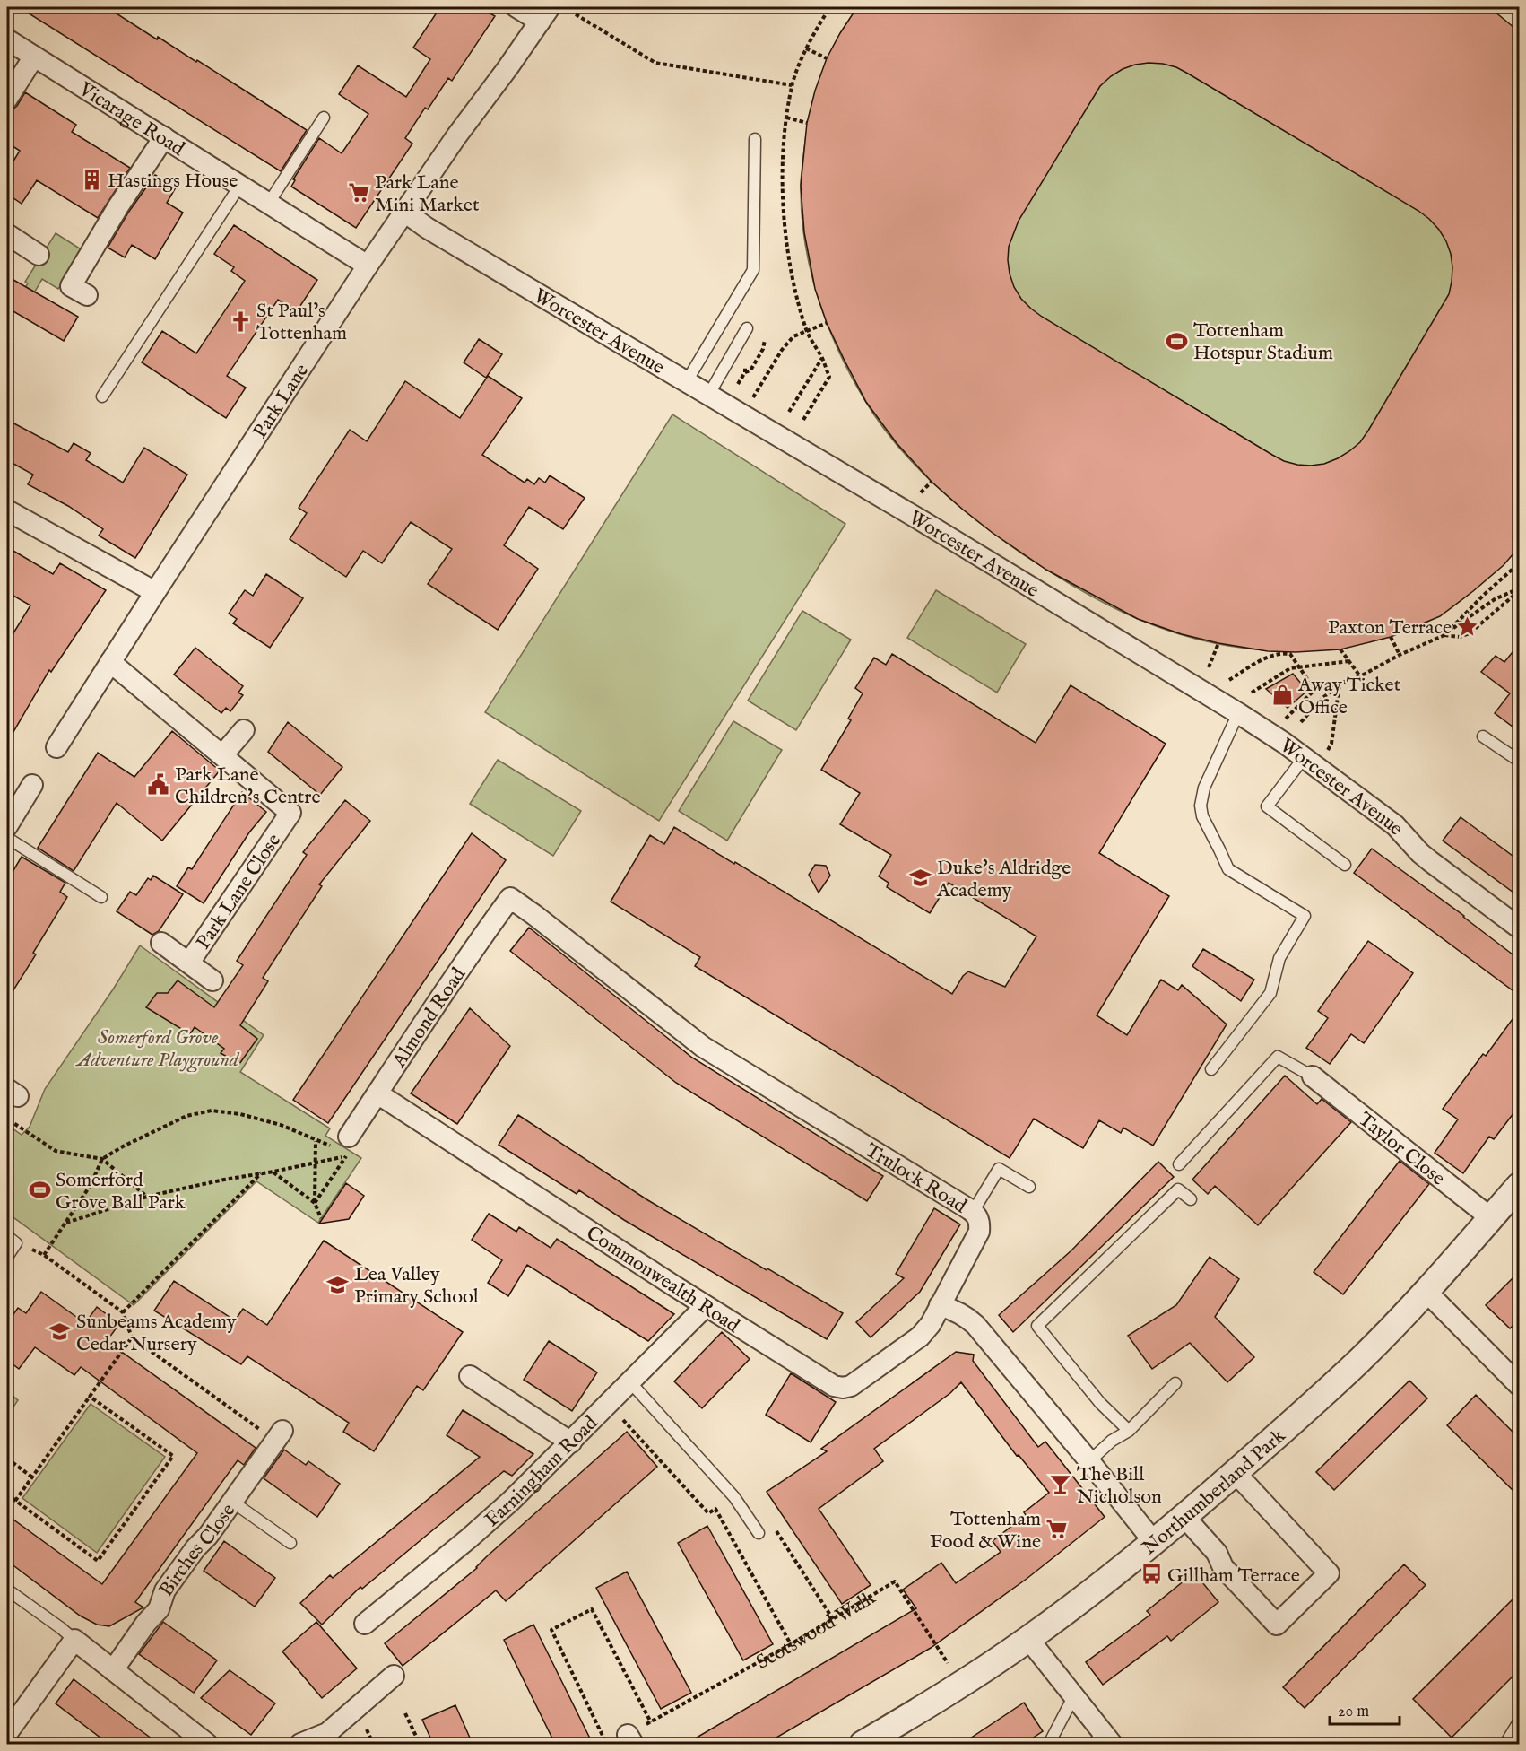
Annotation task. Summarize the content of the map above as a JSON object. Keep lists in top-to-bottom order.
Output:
{
  "streets": {
    "street": [
      "Vicarage Road",
      "Worcester Avenue",
      "Park Lane",
      "Park Lane Close",
      "Almond Road",
      "Taylor Close",
      "Trulock Road",
      "Commonwealth Road",
      "Farningham Road",
      "Northumberland Park",
      "Birches Close"
    ],
    "path": ["Scotswood Walk"]
  },
  "crossings": [
    ["Vicarage Road", "Park Lane"],
    ["Worcester Avenue", "Park Lane"],
    ["Park Lane", "Park Lane Close"],
    ["Almond Road", "Trulock Road"],
    ["Almond Road", "Commonwealth Road"],
    ["Taylor Close", "Northumberland Park"],
    ["Trulock Road", "Commonwealth Road"],
    ["Commonwealth Road", "Farningham Road"],
    ["Northumberland Park", "Scotswood Walk"]
  ],
  "parks": ["Somerford Grove Adventure Playground"],
  "places": {
    "building": ["Hastings House"],
    "supermarket": ["Park Lane Mini Market", "Tottenham Food & Wine"],
    "church": ["St Paul's Tottenham"],
    "sports": ["Tottenham Hotspur Stadium", "Somerford Grove Ball Park"],
    "place": ["Paxton Terrace"],
    "shop": ["Away Ticket Office"],
    "public building": ["Park Lane Children's Centre"],
    "school or university": ["Duke's Aldridge Academy", "Lea Valley Primary School", "Sunbeams Academy Cedar Nursery"],
    "bar": ["The Bill Nicholson"],
    "bus stop": ["Gillham Terrace"]
  },
  "scale_bar": "20 m"
}
